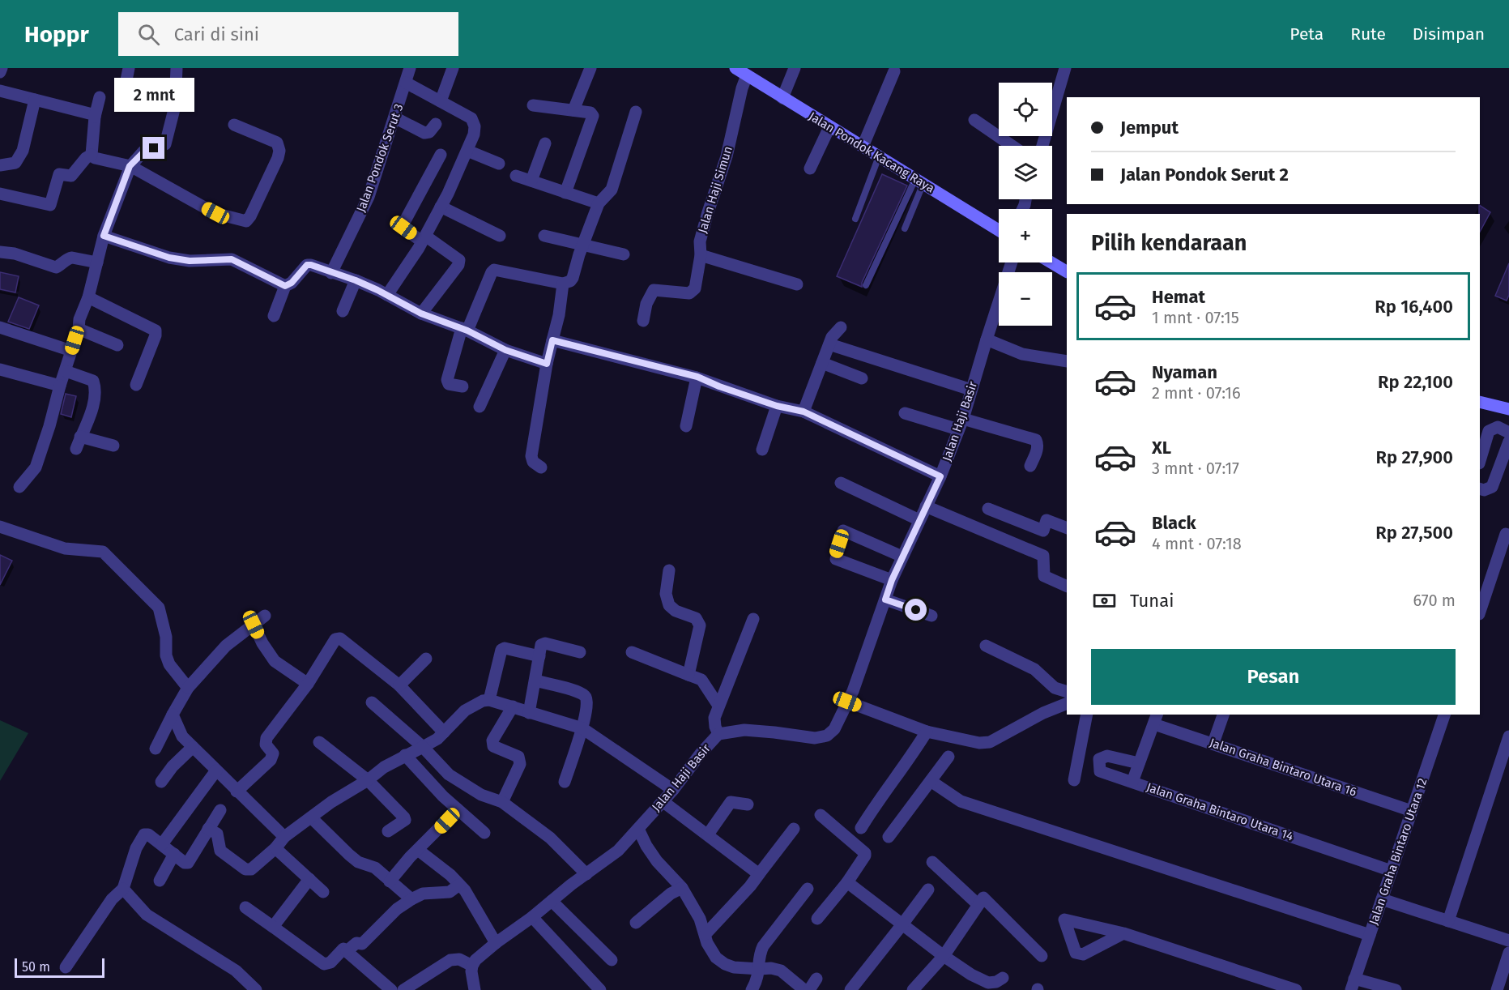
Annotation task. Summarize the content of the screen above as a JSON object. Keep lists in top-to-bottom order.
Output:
{
  "streets": {
    "main road": ["Jalan Pondok Kacang Raya"],
    "street": [
      "Jalan Pondok Serut 3",
      "Jalan Haji Simun",
      "Jalan Haji Basir",
      "Jalan Graha Bintaro Utara 16",
      "Jalan Graha Bintaro Utara 14",
      "Jalan Graha Bintaro Utara 12"
    ]
  },
  "crossings": [
    ["Jalan Pondok Kacang Raya", "Jalan Haji Simun"],
    ["Jalan Graha Bintaro Utara 16", "Jalan Graha Bintaro Utara 12"],
    ["Jalan Graha Bintaro Utara 14", "Jalan Graha Bintaro Utara 12"]
  ],
  "scale_bar": "50 m",
  "page": {
    "header": "Hoppr",
    "search": "Cari di sini",
    "nav": ["Peta", "Rute", "Disimpan"],
    "bubble": "2 mnt",
    "map_buttons": ["+", "−"],
    "banner": ["Jemput", "Jalan Pondok Serut 2"],
    "heading": "Pilih kendaraan",
    "list": [
      {
        "name": "Hemat",
        "note": "1 mnt · 07:15",
        "value": "Rp 16,400"
      },
      {
        "name": "Nyaman",
        "note": "2 mnt · 07:16",
        "value": "Rp 22,100"
      },
      {
        "name": "XL",
        "note": "3 mnt · 07:17",
        "value": "Rp 27,900"
      },
      {
        "name": "Black",
        "note": "4 mnt · 07:18",
        "value": "Rp 27,500"
      }
    ],
    "pay": ["Tunai", "670 m"],
    "buttons": "Pesan",
    "scale": "50 m"
  }
}
